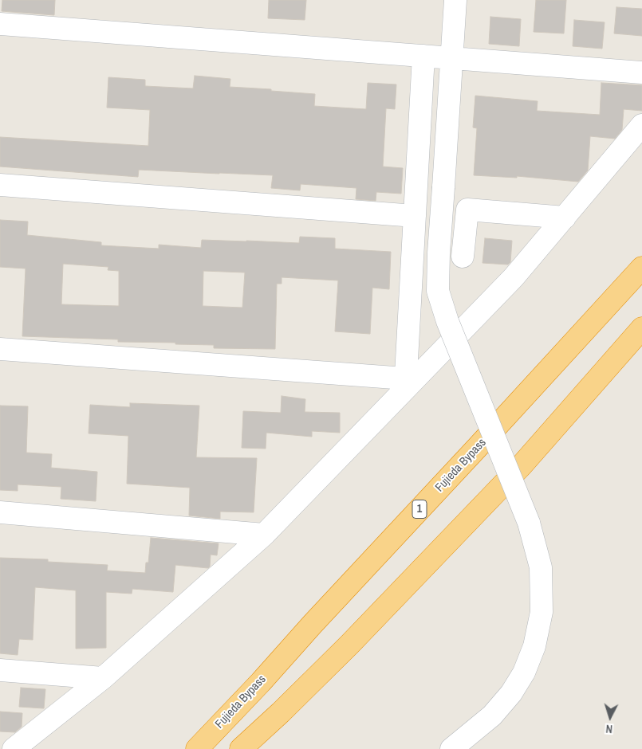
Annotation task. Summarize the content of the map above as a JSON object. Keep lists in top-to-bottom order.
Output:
{
  "streets": {
    "highway": ["Fujieda Bypass", "1"]
  },
  "north": "bottom"
}
